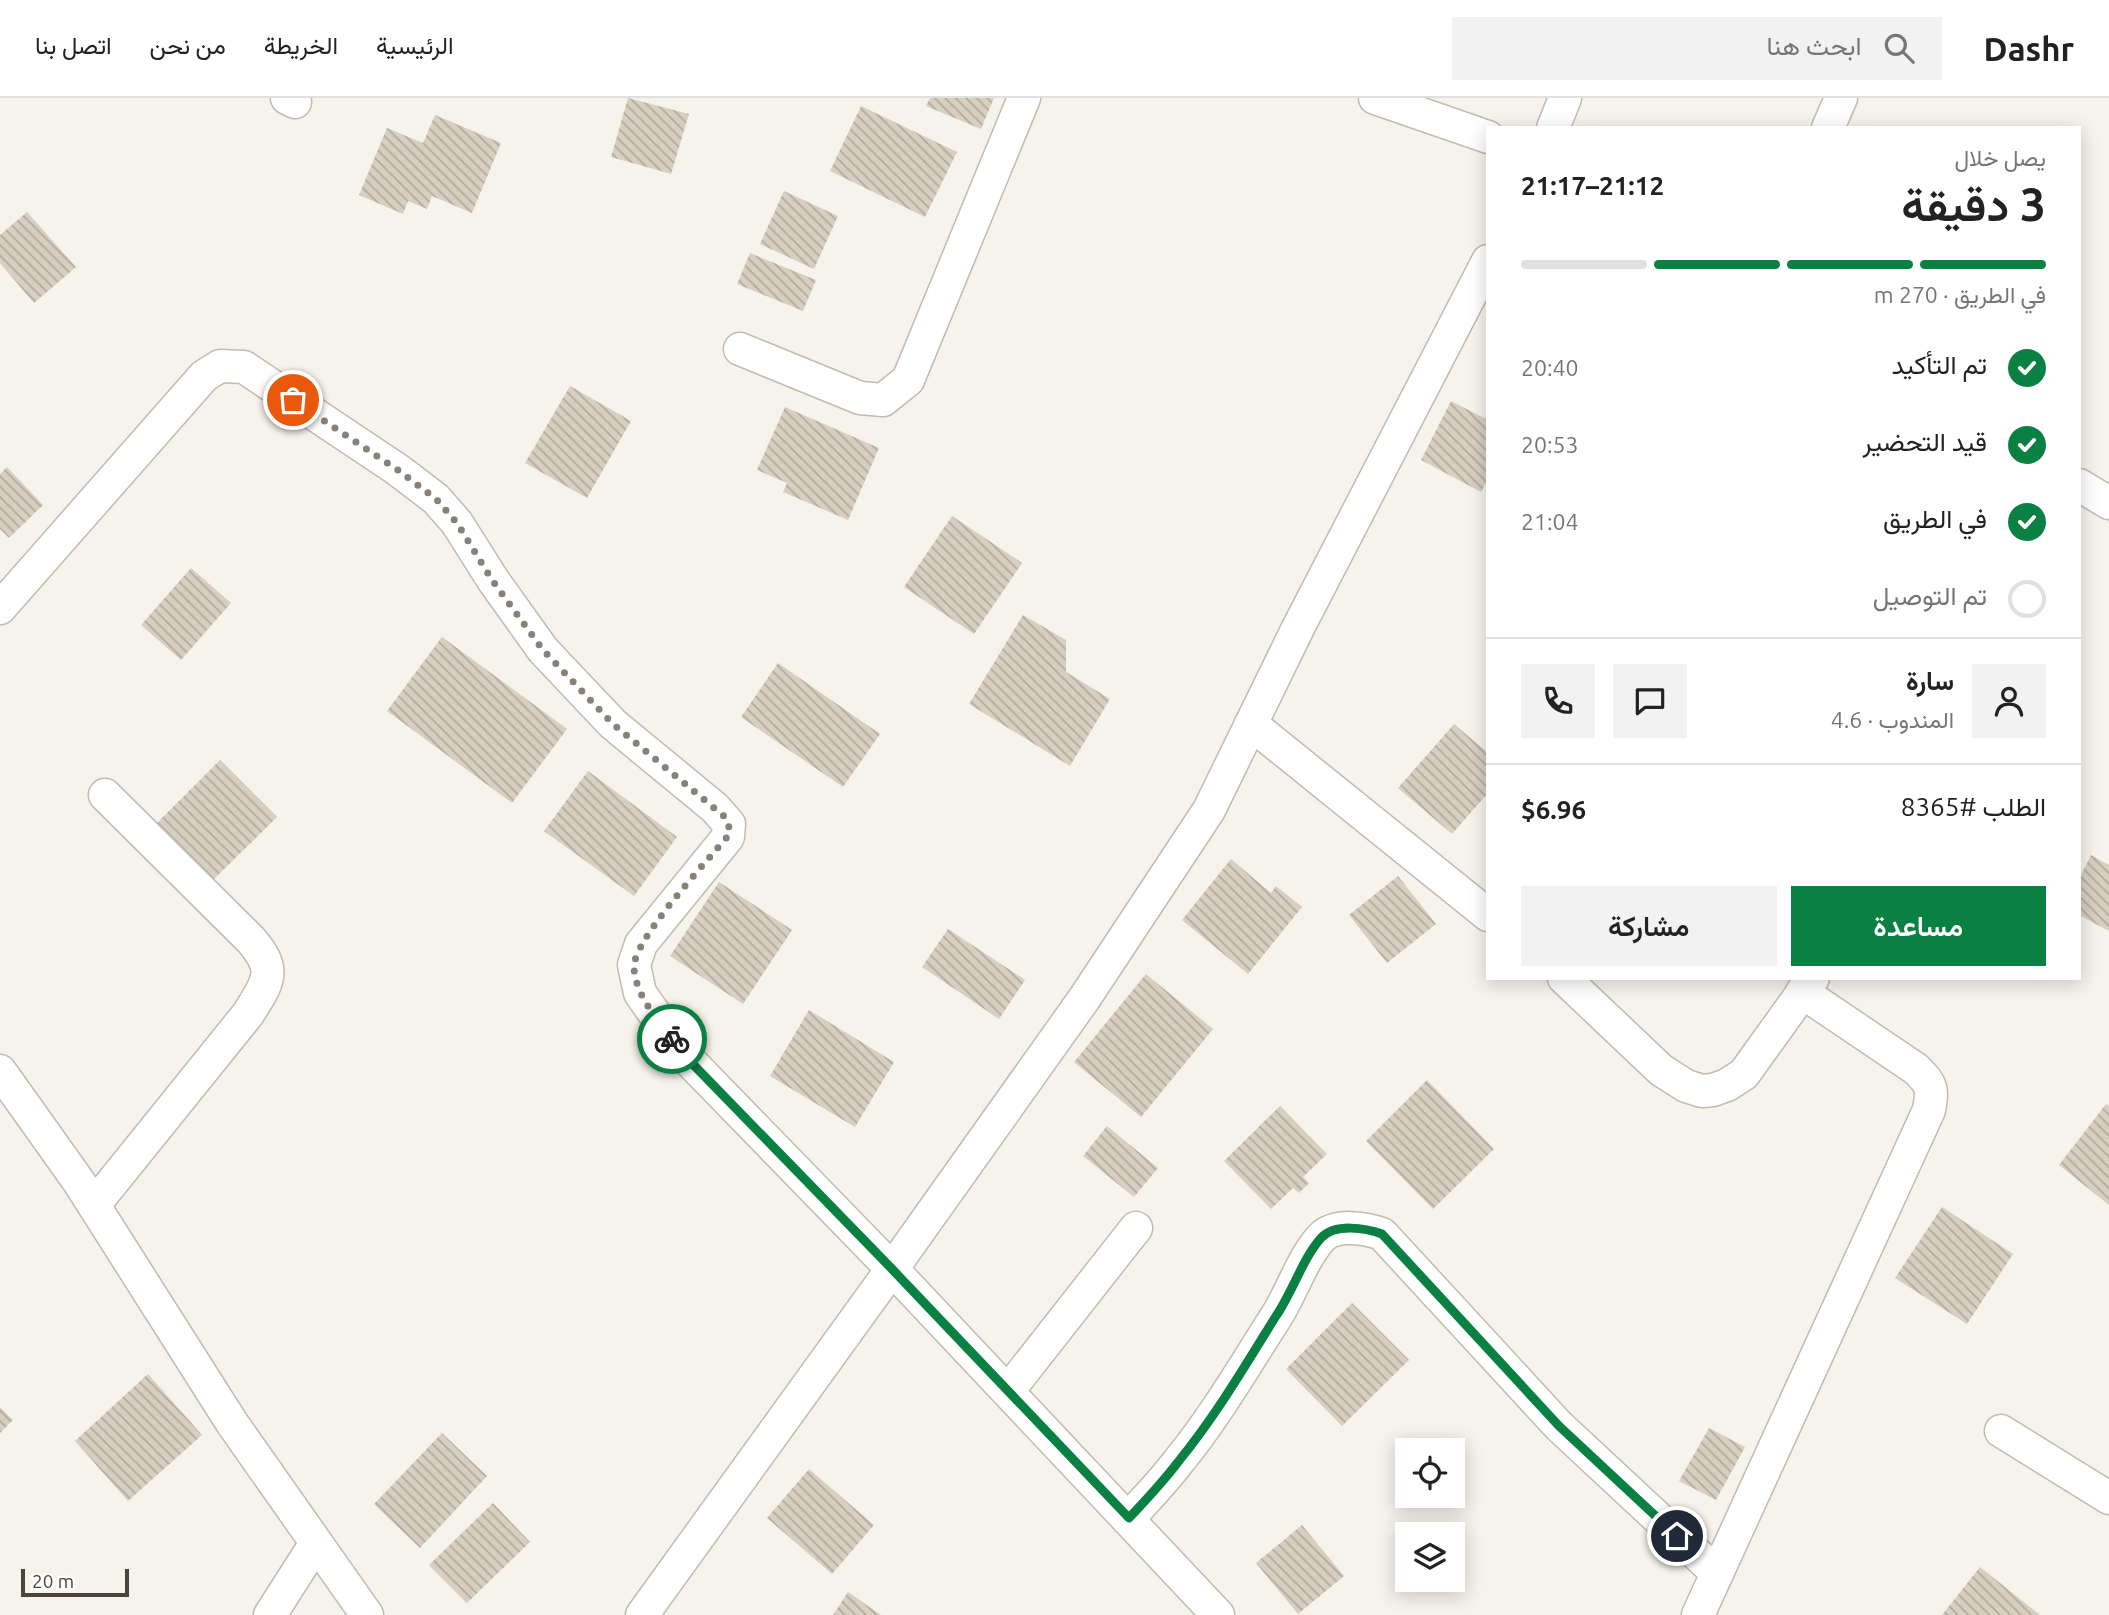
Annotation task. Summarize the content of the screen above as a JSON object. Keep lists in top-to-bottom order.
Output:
{
  "scale_bar": "20 m",
  "page": {
    "header": "Dashr",
    "search": "ابحث هنا",
    "nav": [
      "الرئيسية",
      "الخريطة",
      "من نحن",
      "اتصل بنا"
    ],
    "heading": ["3 دقيقة", "يصل خلال", "21:12–21:17"],
    "panel": [
      "سارة",
      "المندوب · 4.6",
      "الطلب #8365",
      "$6.96"
    ],
    "bar": "في الطريق · 270 m",
    "list": [
      ["تم التأكيد", "20:40"],
      ["قيد التحضير", "20:53"],
      ["في الطريق", "21:04"],
      "تم التوصيل"
    ],
    "buttons": ["مساعدة", "مشاركة"],
    "scale": "20 m"
  }
}
